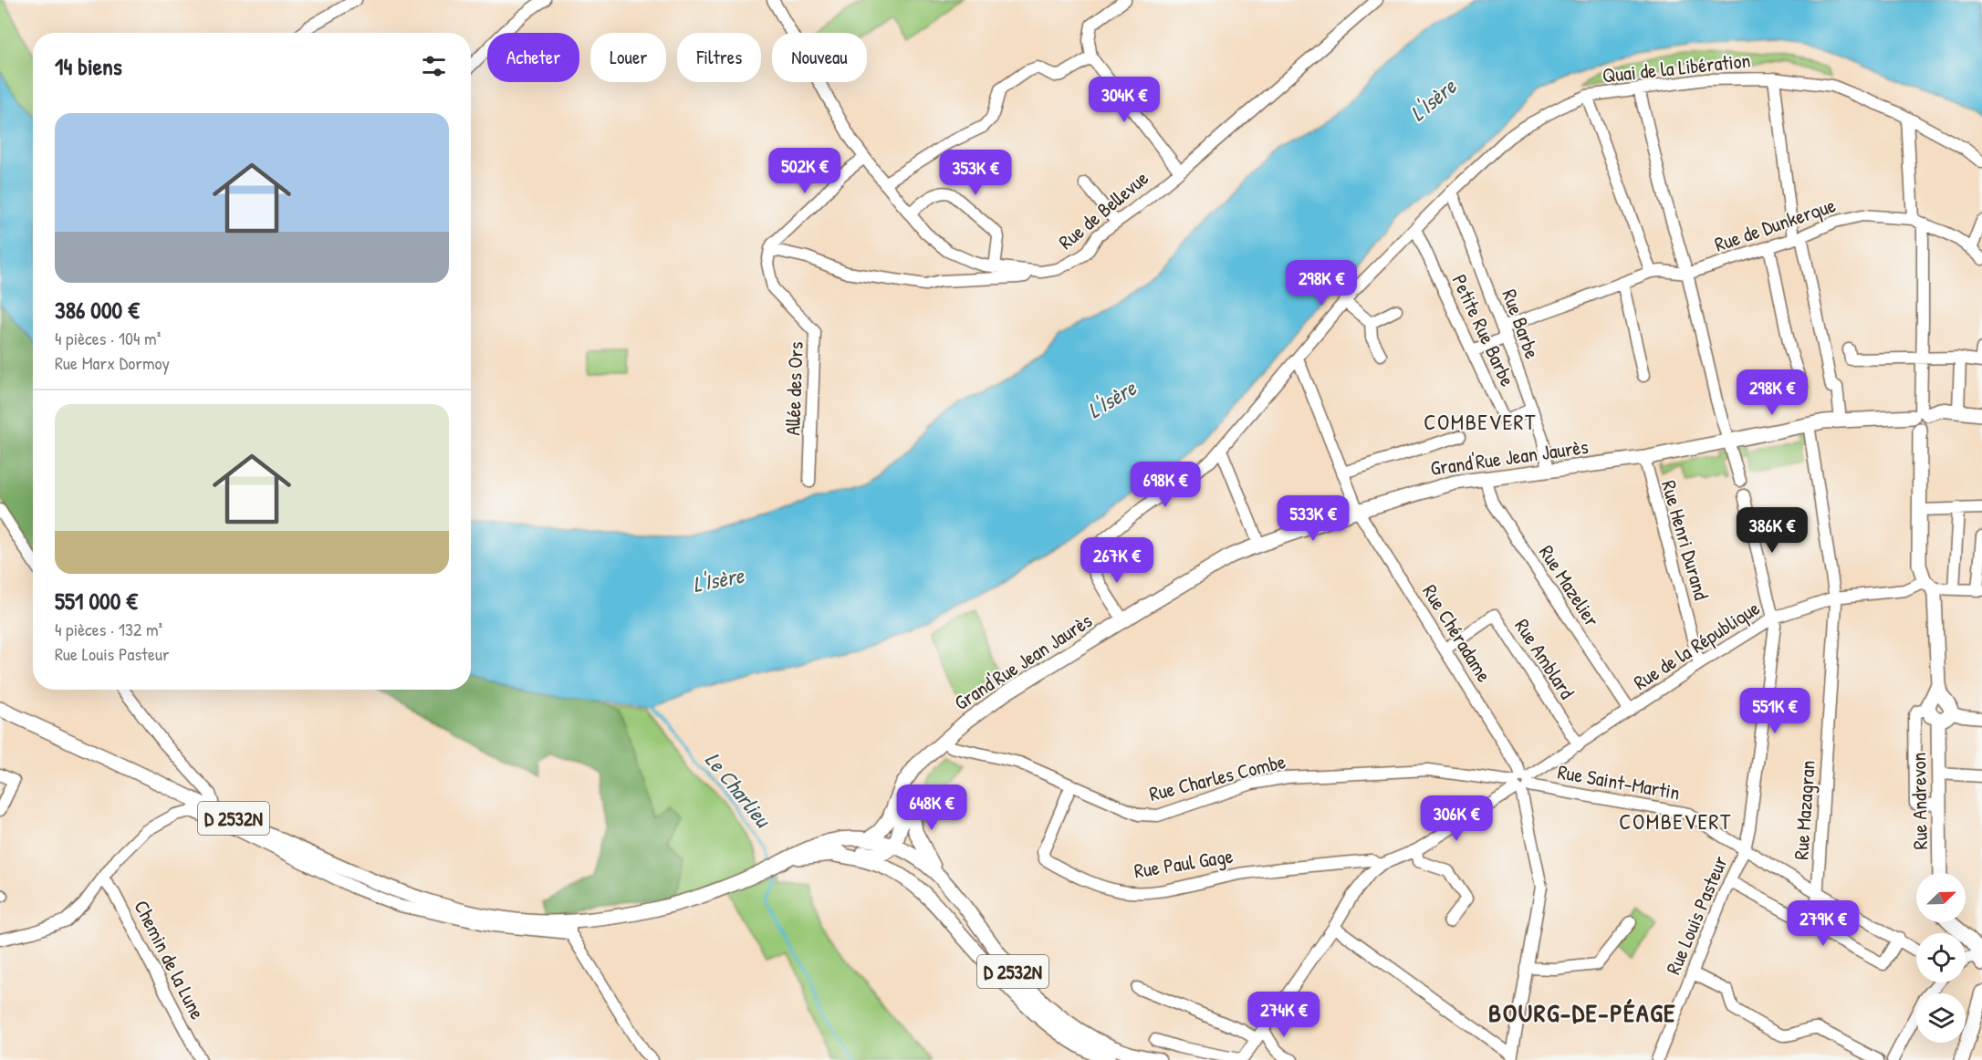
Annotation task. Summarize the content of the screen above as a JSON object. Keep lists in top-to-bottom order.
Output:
{
  "streets": {
    "main road": ["Grand'Rue Jean Jaurès", "Rue Andrevon", "D 2532N"],
    "street": [
      "Quai de la Libération",
      "Rue de Bellevue",
      "Rue de Dunkerque",
      "Rue Barbe",
      "Petite Rue Barbe",
      "Allée des Ors",
      "Rue Henri Durand",
      "Rue Mazelier",
      "Rue Chéradame",
      "Rue de la République",
      "Rue Amblard",
      "Rue Charles Combe",
      "Rue Saint-Martin",
      "Rue Mazagran",
      "Rue Paul Gage",
      "Rue Louis Pasteur",
      "Chemin de la Lune"
    ]
  },
  "crossings": [
    ["Quai de la Libération", "Rue Barbe"],
    ["Quai de la Libération", "Petite Rue Barbe"],
    ["Quai de la Libération", "Grand'Rue Jean Jaurès"],
    ["Quai de la Libération", "Rue Chéradame"],
    ["Rue Barbe", "Petite Rue Barbe"],
    ["Rue Barbe", "Grand'Rue Jean Jaurès"],
    ["Grand'Rue Jean Jaurès", "Rue Henri Durand"],
    ["Grand'Rue Jean Jaurès", "Rue Mazelier"],
    ["Grand'Rue Jean Jaurès", "Rue Chéradame"],
    ["Grand'Rue Jean Jaurès", "Rue Charles Combe"],
    ["Grand'Rue Jean Jaurès", "Rue Andrevon"],
    ["Grand'Rue Jean Jaurès", "Rue Mazagran"],
    ["Rue Henri Durand", "Rue de la République"],
    ["Rue Mazelier", "Rue de la République"],
    ["Rue Chéradame", "Rue de la République"],
    ["Rue Chéradame", "Rue Amblard"],
    ["Rue Chéradame", "Rue Charles Combe"],
    ["Rue Chéradame", "Rue Saint-Martin"],
    ["Rue de la République", "Rue Amblard"],
    ["Rue de la République", "Rue Charles Combe"],
    ["Rue de la République", "Rue Saint-Martin"],
    ["Rue de la République", "Rue Andrevon"],
    ["Rue de la République", "Rue Mazagran"],
    ["Rue de la République", "Rue Paul Gage"],
    ["Rue de la République", "Rue Louis Pasteur"],
    ["Rue Charles Combe", "Rue Saint-Martin"],
    ["Rue Charles Combe", "Rue Paul Gage"],
    ["Rue Saint-Martin", "Rue Mazagran"],
    ["Rue Saint-Martin", "Rue Louis Pasteur"]
  ],
  "districts": ["COMBEVERT", "COMBEVERT", "BOURG-DE-PÉAGE"],
  "water": ["L'Isère", "Le Charlieu"],
  "north": "top right",
  "page": {
    "chip": [
      "Acheter",
      "Louer",
      "Filtres",
      "Nouveau"
    ],
    "heading": "14 biens",
    "price": [
      "304K €",
      "502K €",
      "353K €",
      "298K €",
      "298K €",
      "698K €",
      "533K €",
      "386K €",
      "267K €",
      "551K €",
      "648K €",
      "306K €",
      "279K €",
      "274K €"
    ],
    "list": [
      {
        "name": "386 000 €",
        "note": "4 pièces · 104 m² · Rue Marx Dormoy"
      },
      {
        "name": "551 000 €",
        "note": "4 pièces · 132 m² · Rue Louis Pasteur"
      }
    ]
  }
}
